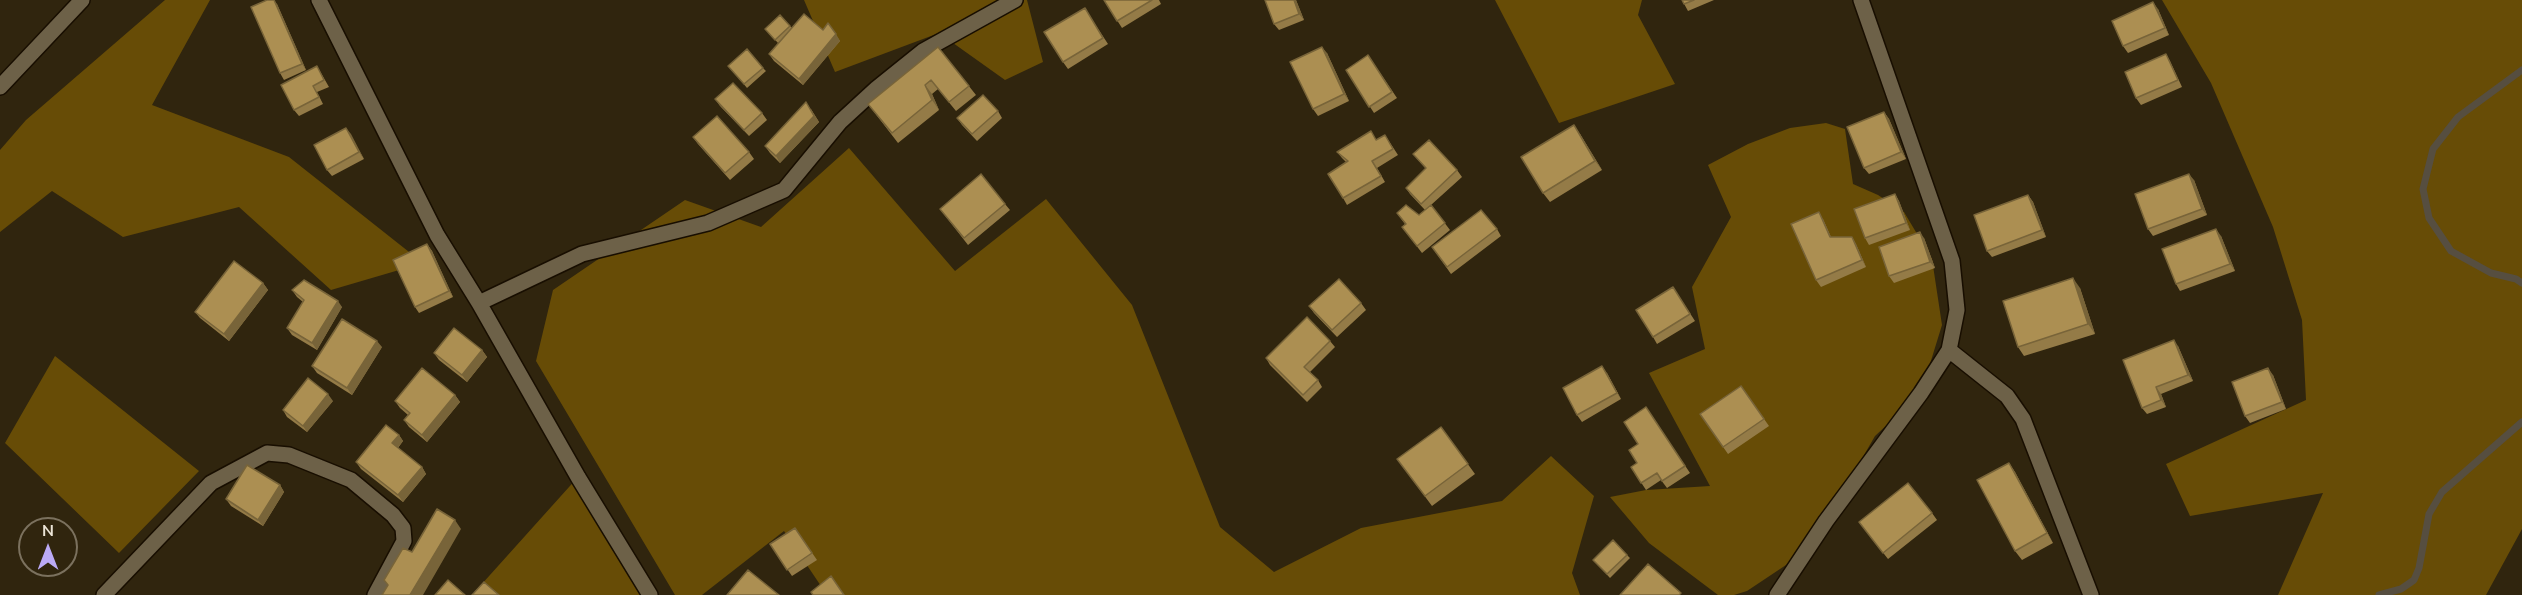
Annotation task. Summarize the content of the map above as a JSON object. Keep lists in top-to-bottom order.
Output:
{
  "north": "top"
}
